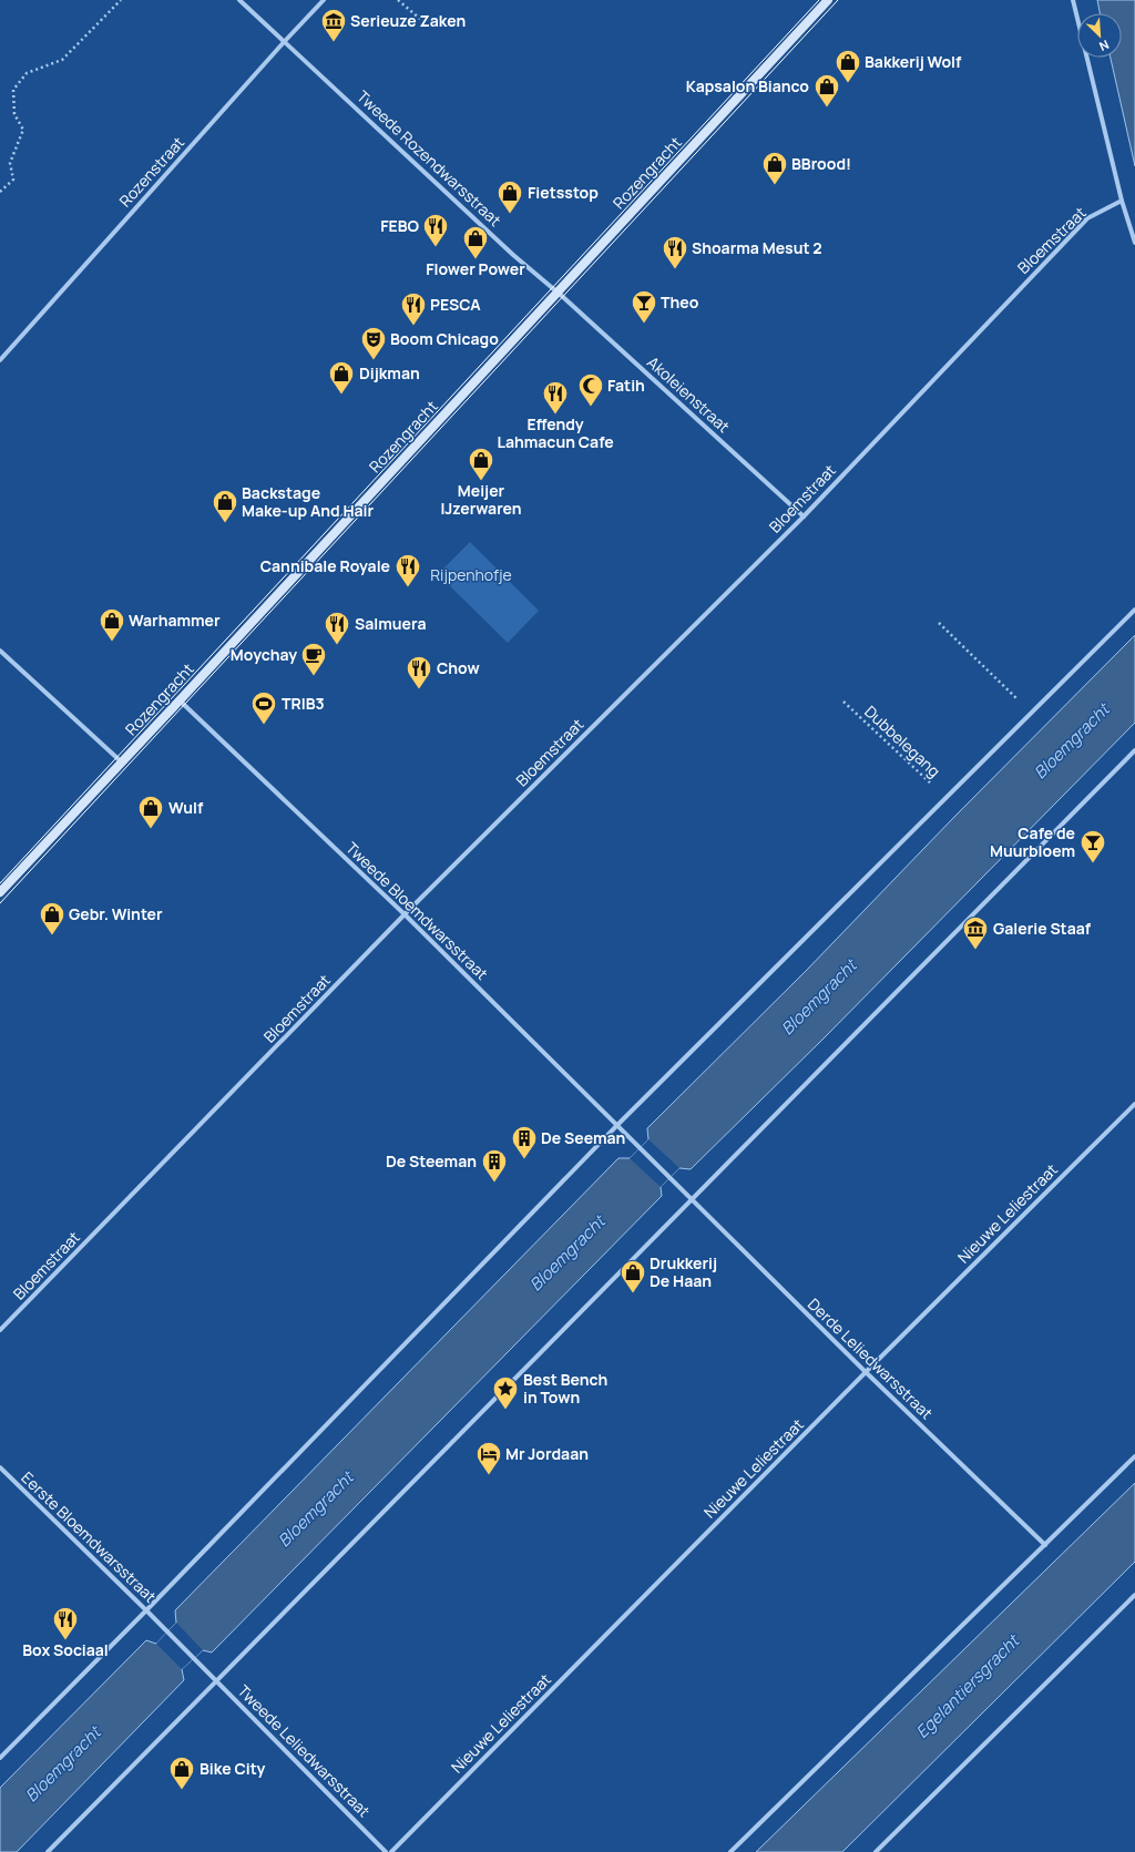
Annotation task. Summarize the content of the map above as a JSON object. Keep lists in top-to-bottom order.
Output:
{
  "streets": {
    "street": [
      "Tweede Rozendwarsstraat",
      "Rozenstraat",
      "Rozengracht",
      "Bloemstraat",
      "Akoleienstraat",
      "Tweede Bloemdwarsstraat",
      "Nieuwe Leliestraat",
      "Derde Leliedwarsstraat",
      "Eerste Bloemdwarsstraat",
      "Tweede Leliedwarsstraat"
    ],
    "path": ["Dubbelegang"]
  },
  "crossings": [
    ["Tweede Rozendwarsstraat", "Rozenstraat"],
    ["Tweede Rozendwarsstraat", "Rozengracht"],
    ["Tweede Rozendwarsstraat", "Akoleienstraat"],
    ["Rozengracht", "Akoleienstraat"],
    ["Rozengracht", "Tweede Bloemdwarsstraat"],
    ["Bloemstraat", "Akoleienstraat"],
    ["Bloemstraat", "Tweede Bloemdwarsstraat"],
    ["Tweede Bloemdwarsstraat", "Derde Leliedwarsstraat"],
    ["Nieuwe Leliestraat", "Derde Leliedwarsstraat"],
    ["Eerste Bloemdwarsstraat", "Tweede Leliedwarsstraat"]
  ],
  "water": ["Bloemgracht", "Egelantiersgracht"],
  "parks": ["Rijpenhofje"],
  "places": {
    "museum": ["Serieuze Zaken", "Galerie Staaf"],
    "shop": [
      "Bakkerij Wolf",
      "Kapsalon Bianco",
      "BBrood!",
      "Fietsstop",
      "Flower Power",
      "Dijkman",
      "Meijer IJzerwaren",
      "Backstage Make-up And Hair",
      "Warhammer",
      "Wulf",
      "Gebr. Winter",
      "Drukkerij De Haan",
      "Bike City"
    ],
    "restaurant": [
      "FEBO",
      "Shoarma Mesut 2",
      "PESCA",
      "Effendy Lahmacun Cafe",
      "Cannibale Royale",
      "Salmuera",
      "Chow",
      "Box Sociaal"
    ],
    "bar": ["Theo", "Cafe de Muurbloem"],
    "theatre": ["Boom Chicago"],
    "mosque": ["Fatih"],
    "cafe": ["Moychay"],
    "sports": ["TRIB3"],
    "building": ["De Seeman", "De Steeman"],
    "place": ["Best Bench in Town"],
    "hotel": ["Mr Jordaan"]
  },
  "north": "bottom right"
}
